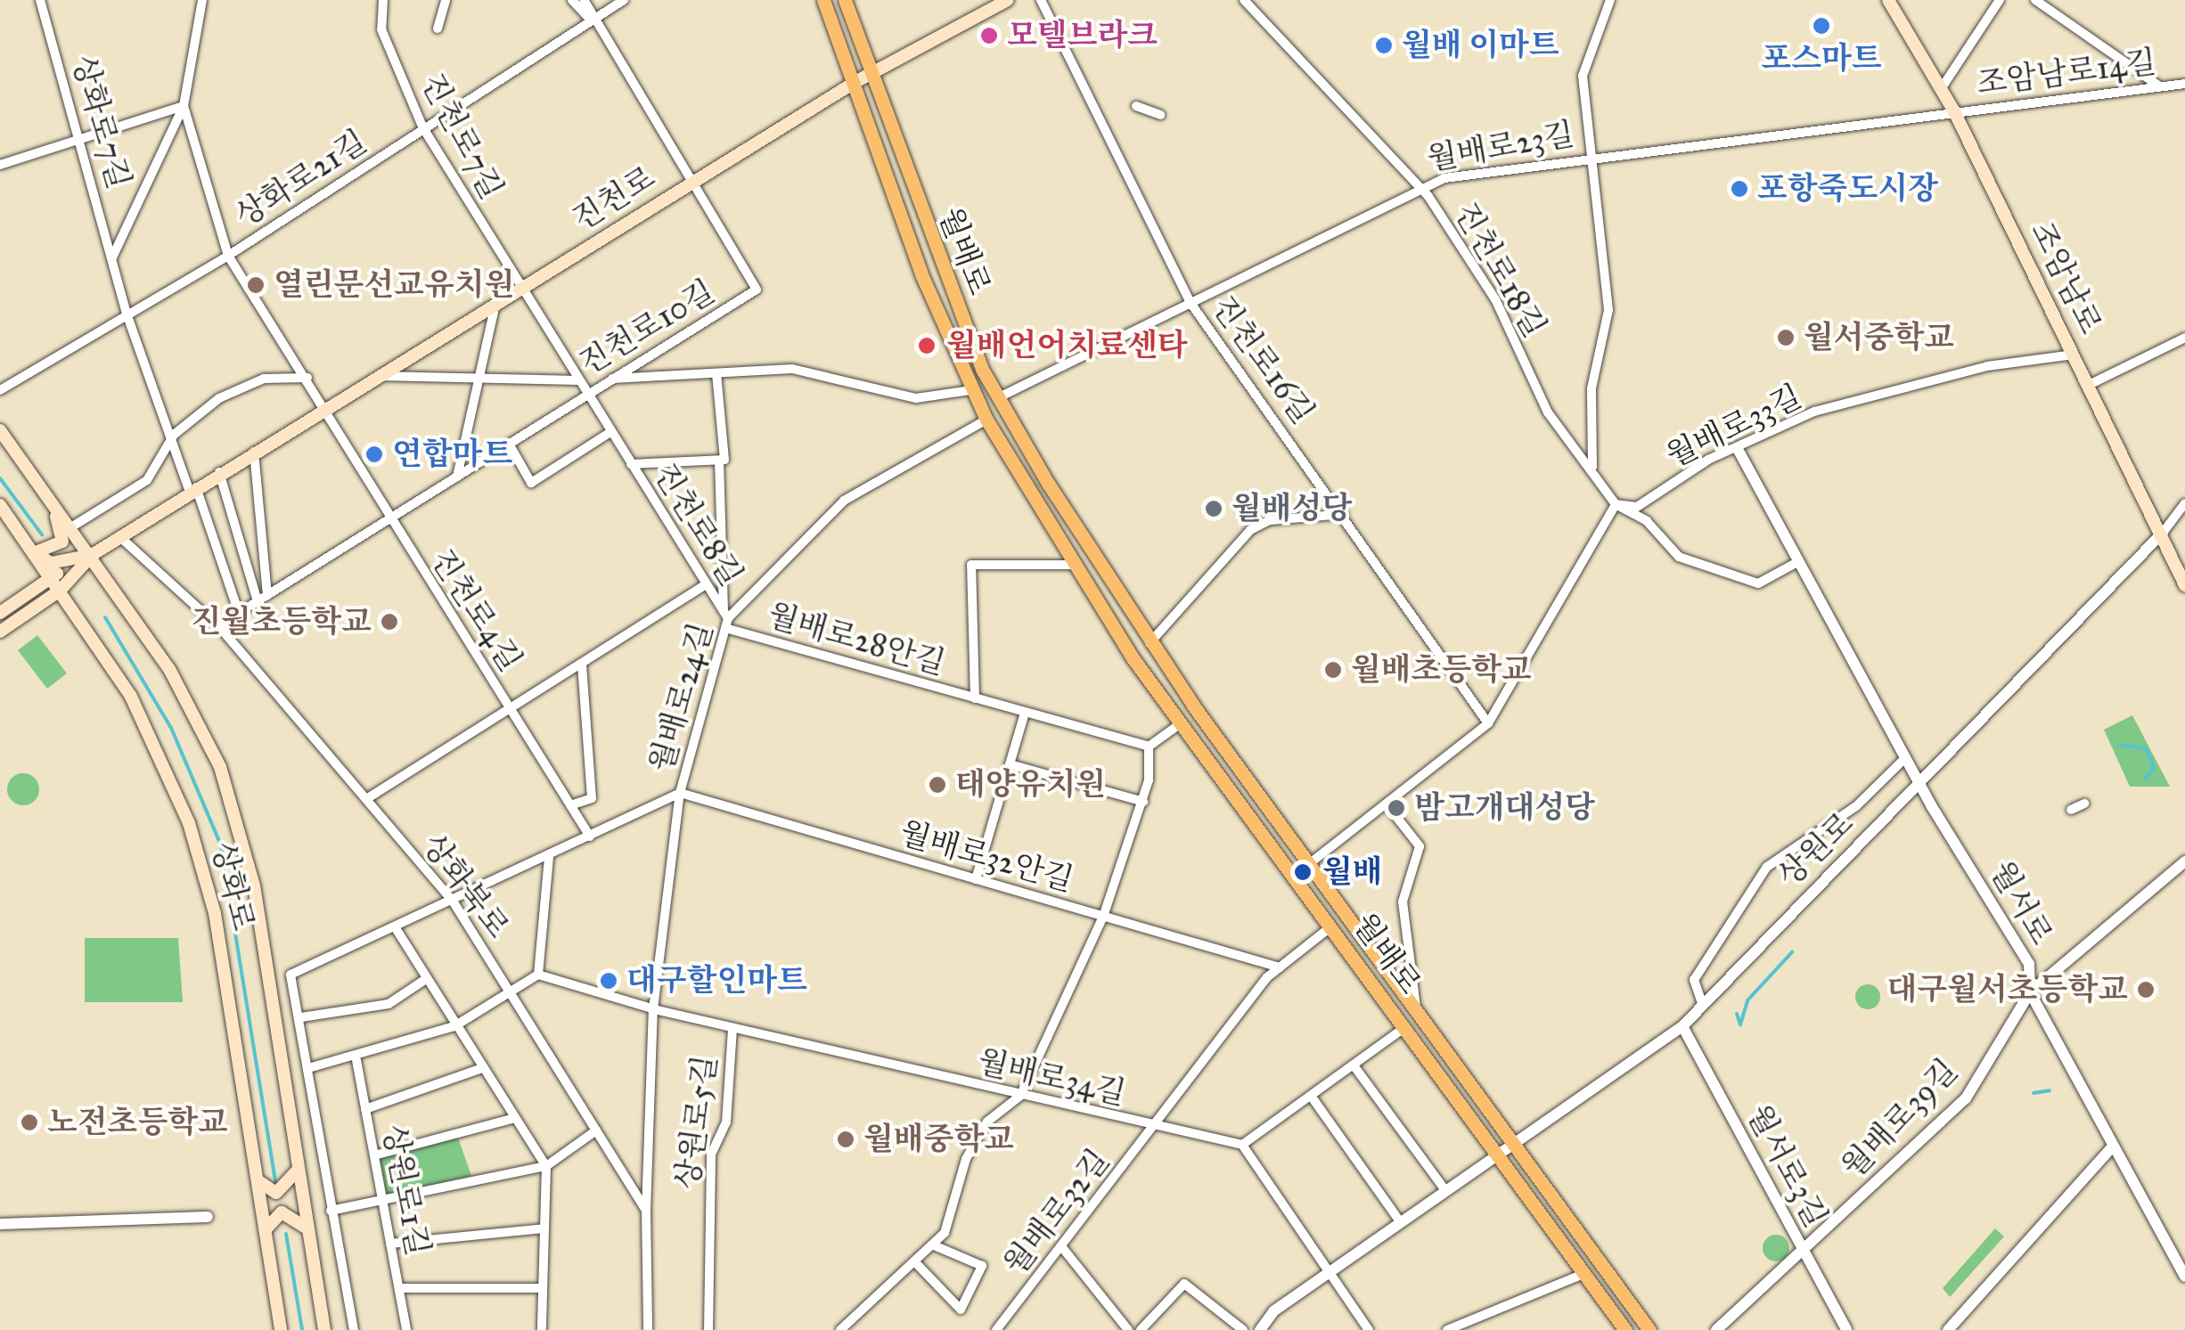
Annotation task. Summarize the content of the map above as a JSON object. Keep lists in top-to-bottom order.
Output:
{
  "streets": {
    "main road": [
      "진천로",
      "월배로",
      "조암남로",
      "상화로"
    ],
    "street": [
      "조암남로14길",
      "상화로7길",
      "진천로7길",
      "월배로23길",
      "상화로21길",
      "진천로18길",
      "진천로10길",
      "진천로16길",
      "월배로33길",
      "진천로8길",
      "진천로4길",
      "월배로28안길",
      "월배로24길",
      "상원로",
      "월배로32안길",
      "상화북로",
      "월서로",
      "월배로34길",
      "월배로39길",
      "상원로5길",
      "월서로3길",
      "상원로1길",
      "월배로32길"
    ]
  },
  "crossings": [
    ["조암남로14길", "월배로23길"],
    ["조암남로14길", "조암남로"],
    ["상화로7길", "상화로21길"],
    ["상화로7길", "진천로"],
    ["상화로7길", "진천로4길"],
    ["진천로7길", "상화로21길"],
    ["진천로7길", "진천로"],
    ["진천로7길", "진천로8길"],
    ["월배로23길", "월배로"],
    ["월배로23길", "진천로18길"],
    ["월배로23길", "조암남로"],
    ["월배로23길", "진천로16길"],
    ["상화로21길", "진천로4길"],
    ["진천로", "월배로"],
    ["진천로", "진천로10길"],
    ["진천로", "진천로8길"],
    ["진천로", "진천로4길"],
    ["진천로", "상화로"],
    ["진천로", "상화북로"],
    ["월배로", "월배로28안길"],
    ["월배로", "월배로24길"],
    ["월배로", "상원로"],
    ["월배로", "월배로32길"],
    ["진천로18길", "월배로33길"],
    ["조암남로", "월배로33길"],
    ["조암남로", "상원로"],
    ["진천로10길", "진천로8길"],
    ["진천로10길", "진천로4길"],
    ["진천로10길", "상화북로"],
    ["월배로33길", "월서로"],
    ["진천로8길", "월배로28안길"],
    ["진천로8길", "월배로24길"],
    ["월배로28안길", "월배로24길"],
    ["월배로24길", "월배로32안길"],
    ["월배로24길", "상화북로"],
    ["월배로24길", "월배로34길"],
    ["상원로", "월서로"],
    ["상원로", "월서로3길"],
    ["월배로32안길", "월배로32길"],
    ["월서로", "월배로39길"],
    ["월배로34길", "상원로5길"],
    ["월배로34길", "월배로32길"],
    ["월배로39길", "월서로3길"]
  ],
  "places": [
    "포스마트",
    "모텔브라크",
    "월배 이마트",
    "포항죽도시장",
    "열린문선교유치원",
    "월서중학교",
    "월배언어치료센타",
    "연합마트",
    "월배성당",
    "진월초등학교",
    "월배초등학교",
    "태양유치원",
    "밤고개대성당",
    "월배",
    "대구할인마트",
    "대구월서초등학교",
    "노전초등학교",
    "월배중학교"
  ]
}
